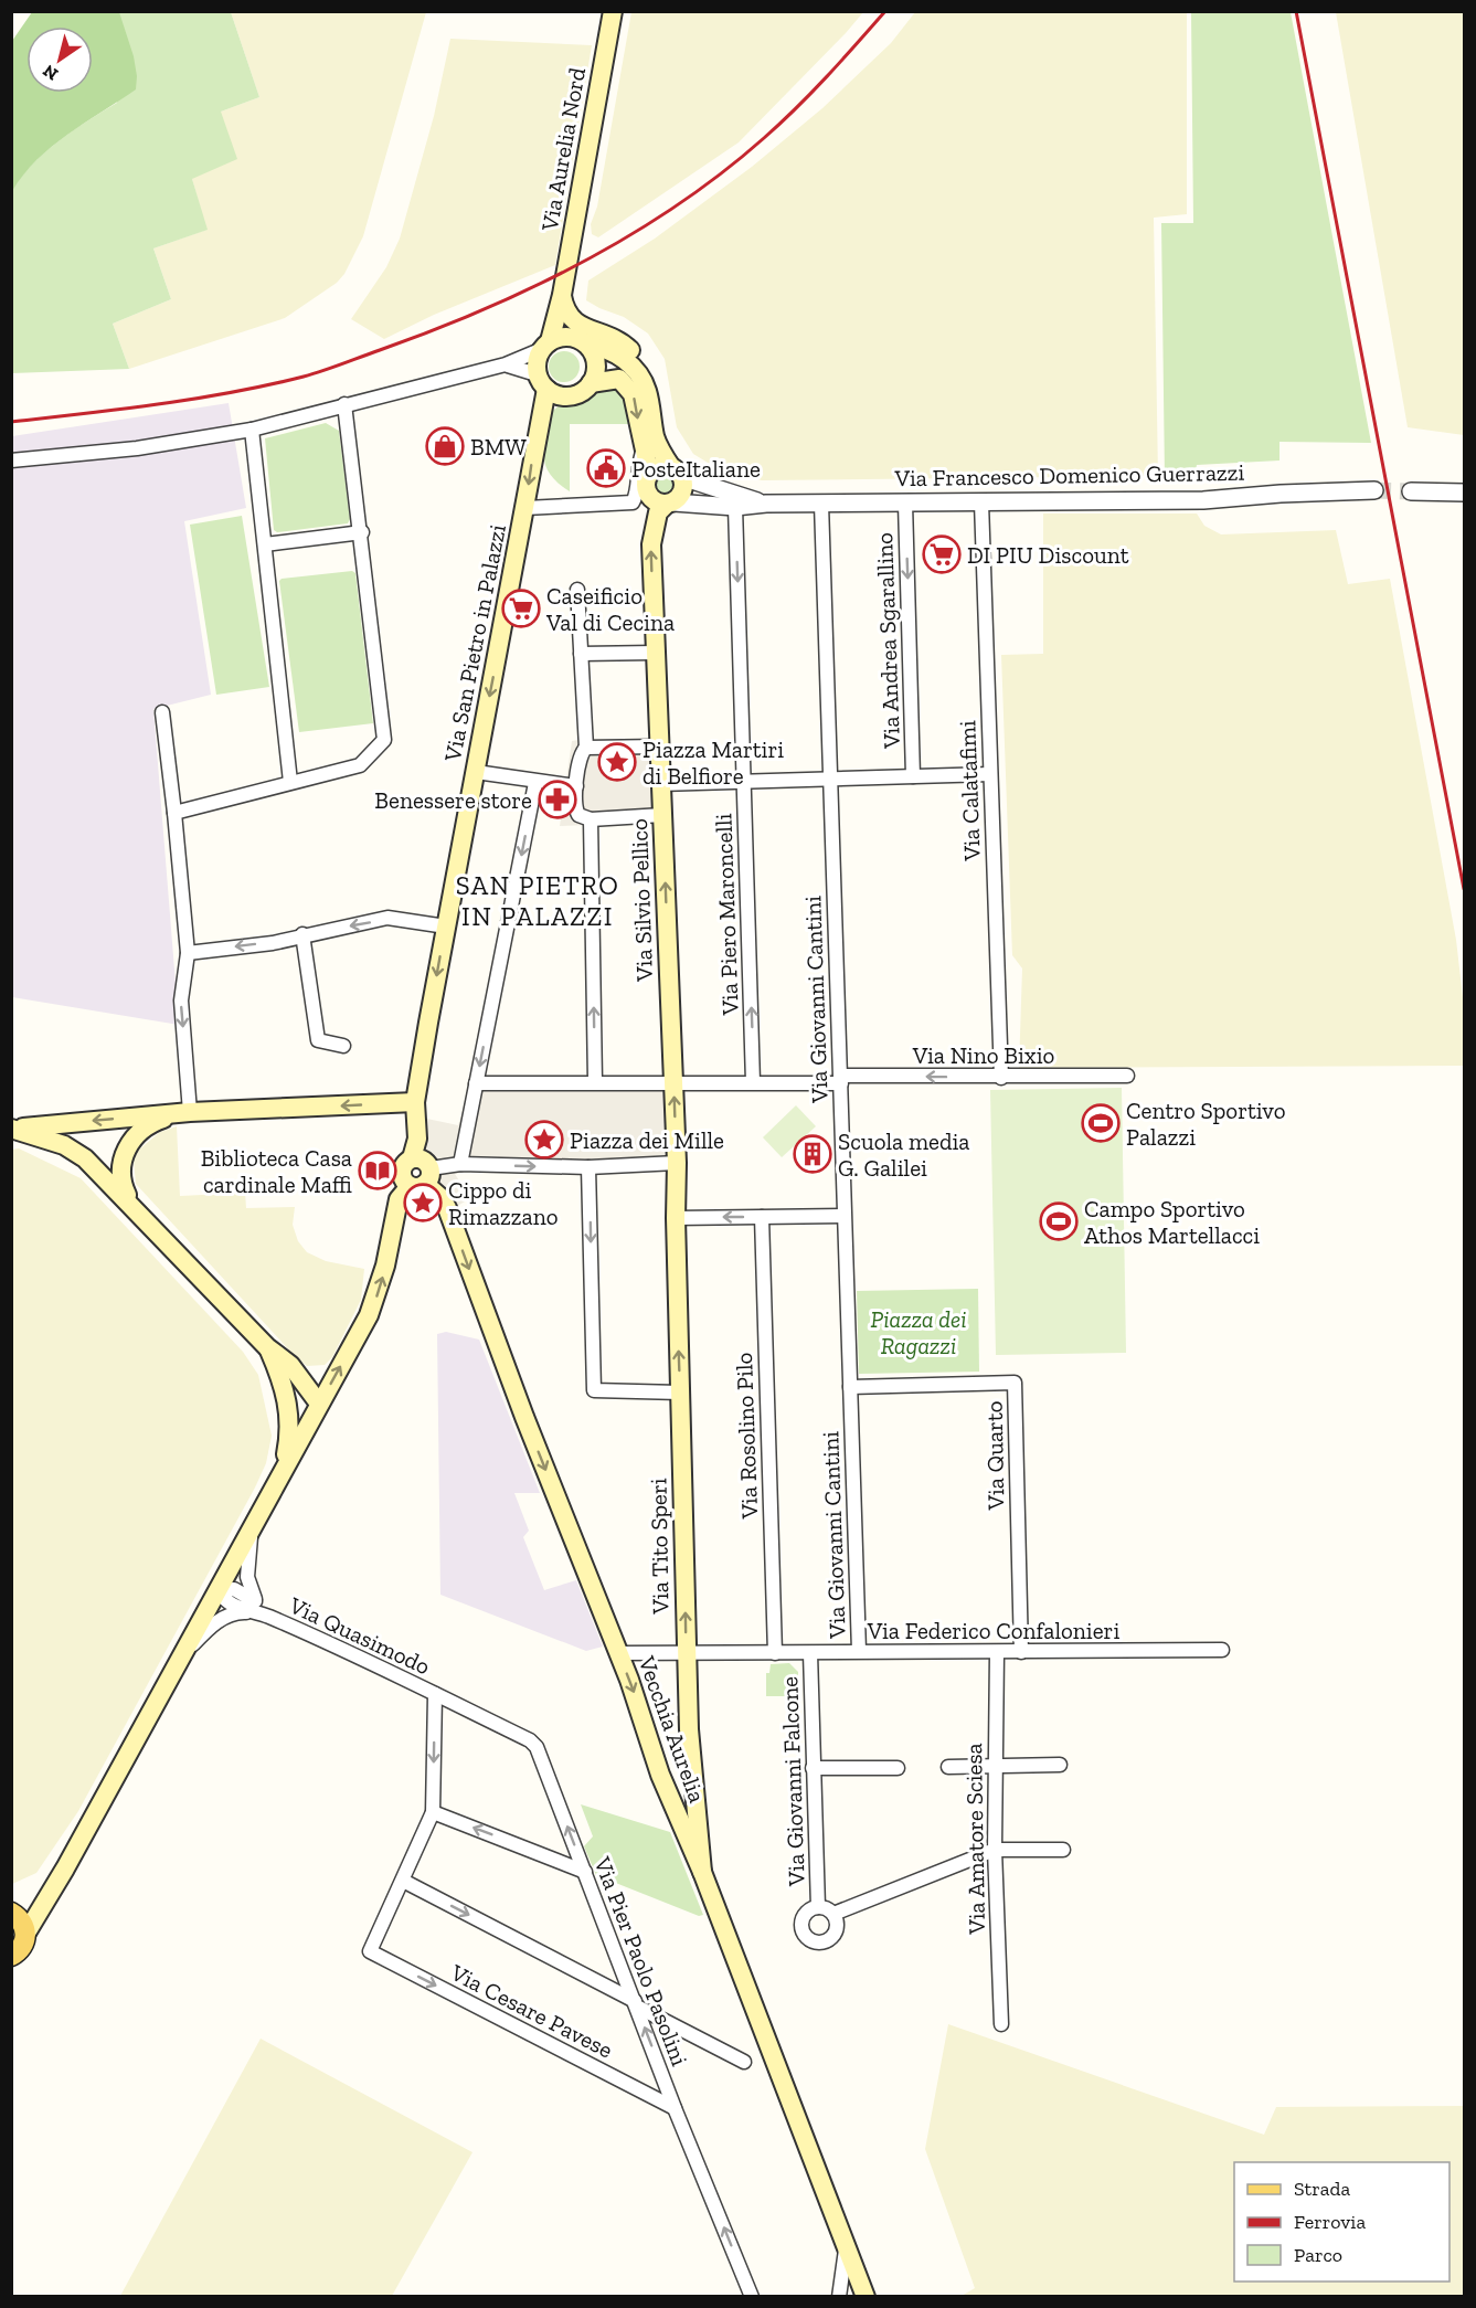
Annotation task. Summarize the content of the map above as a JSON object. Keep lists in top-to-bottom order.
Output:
{
  "streets": {
    "main road": [
      "Via Aurelia Nord",
      "Via San Pietro in Palazzi",
      "Via Silvio Pellico",
      "Via Tito Speri",
      "Vecchia Aurelia"
    ],
    "street": [
      "Via Francesco Domenico Guerrazzi",
      "Via Andrea Sgarallino",
      "Via Calatafimi",
      "Via Piero Maroncelli",
      "Via Giovanni Cantini",
      "Via Nino Bixio",
      "Via Rosolino Pilo",
      "Via Quarto",
      "Via Federico Confalonieri",
      "Via Quasimodo",
      "Via Giovanni Falcone",
      "Via Amatore Sciesa",
      "Via Pier Paolo Pasolini",
      "Via Cesare Pavese"
    ]
  },
  "crossings": [
    ["Via Aurelia Nord", "Via San Pietro in Palazzi"],
    ["Via Francesco Domenico Guerrazzi", "Via Andrea Sgarallino"],
    ["Via Francesco Domenico Guerrazzi", "Via Calatafimi"],
    ["Via Francesco Domenico Guerrazzi", "Via Silvio Pellico"],
    ["Via Francesco Domenico Guerrazzi", "Via Piero Maroncelli"],
    ["Via Francesco Domenico Guerrazzi", "Via Giovanni Cantini"],
    ["Via Calatafimi", "Via Nino Bixio"],
    ["Via Silvio Pellico", "Via Nino Bixio"],
    ["Via Silvio Pellico", "Via Tito Speri"],
    ["Via Piero Maroncelli", "Via Nino Bixio"],
    ["Via Giovanni Cantini", "Via Nino Bixio"],
    ["Via Giovanni Cantini", "Via Quarto"],
    ["Via Giovanni Cantini", "Via Federico Confalonieri"],
    ["Via Rosolino Pilo", "Via Federico Confalonieri"],
    ["Via Quarto", "Via Federico Confalonieri"],
    ["Via Tito Speri", "Via Federico Confalonieri"],
    ["Via Tito Speri", "Vecchia Aurelia"],
    ["Via Federico Confalonieri", "Vecchia Aurelia"],
    ["Via Federico Confalonieri", "Via Giovanni Falcone"],
    ["Via Federico Confalonieri", "Via Amatore Sciesa"],
    ["Via Quasimodo", "Via Pier Paolo Pasolini"],
    ["Via Pier Paolo Pasolini", "Via Cesare Pavese"]
  ],
  "one_way": [
    "Via Andrea Sgarallino",
    "Via San Pietro in Palazzi",
    "Via Silvio Pellico",
    "Via Nino Bixio",
    "Via Tito Speri",
    "Vecchia Aurelia",
    "Via Pier Paolo Pasolini"
  ],
  "districts": ["SAN PIETRO IN PALAZZI"],
  "parks": ["Piazza dei Ragazzi"],
  "places": {
    "shop": ["BMW"],
    "public building": ["PosteItaliane"],
    "supermarket": ["DI PIU Discount", "Caseificio Val di Cecina"],
    "place": ["Piazza Martiri di Belfiore", "Piazza dei Mille", "Cippo di Rimazzano"],
    "pharmacy": ["Benessere store"],
    "sports": ["Centro Sportivo Palazzi", "Campo Sportivo Athos Martellacci"],
    "building": ["Scuola media G. Galilei"],
    "library": ["Biblioteca Casa cardinale Maffi"]
  },
  "legend": ["Strada", "Ferrovia", "Parco"],
  "north": "bottom left"
}
